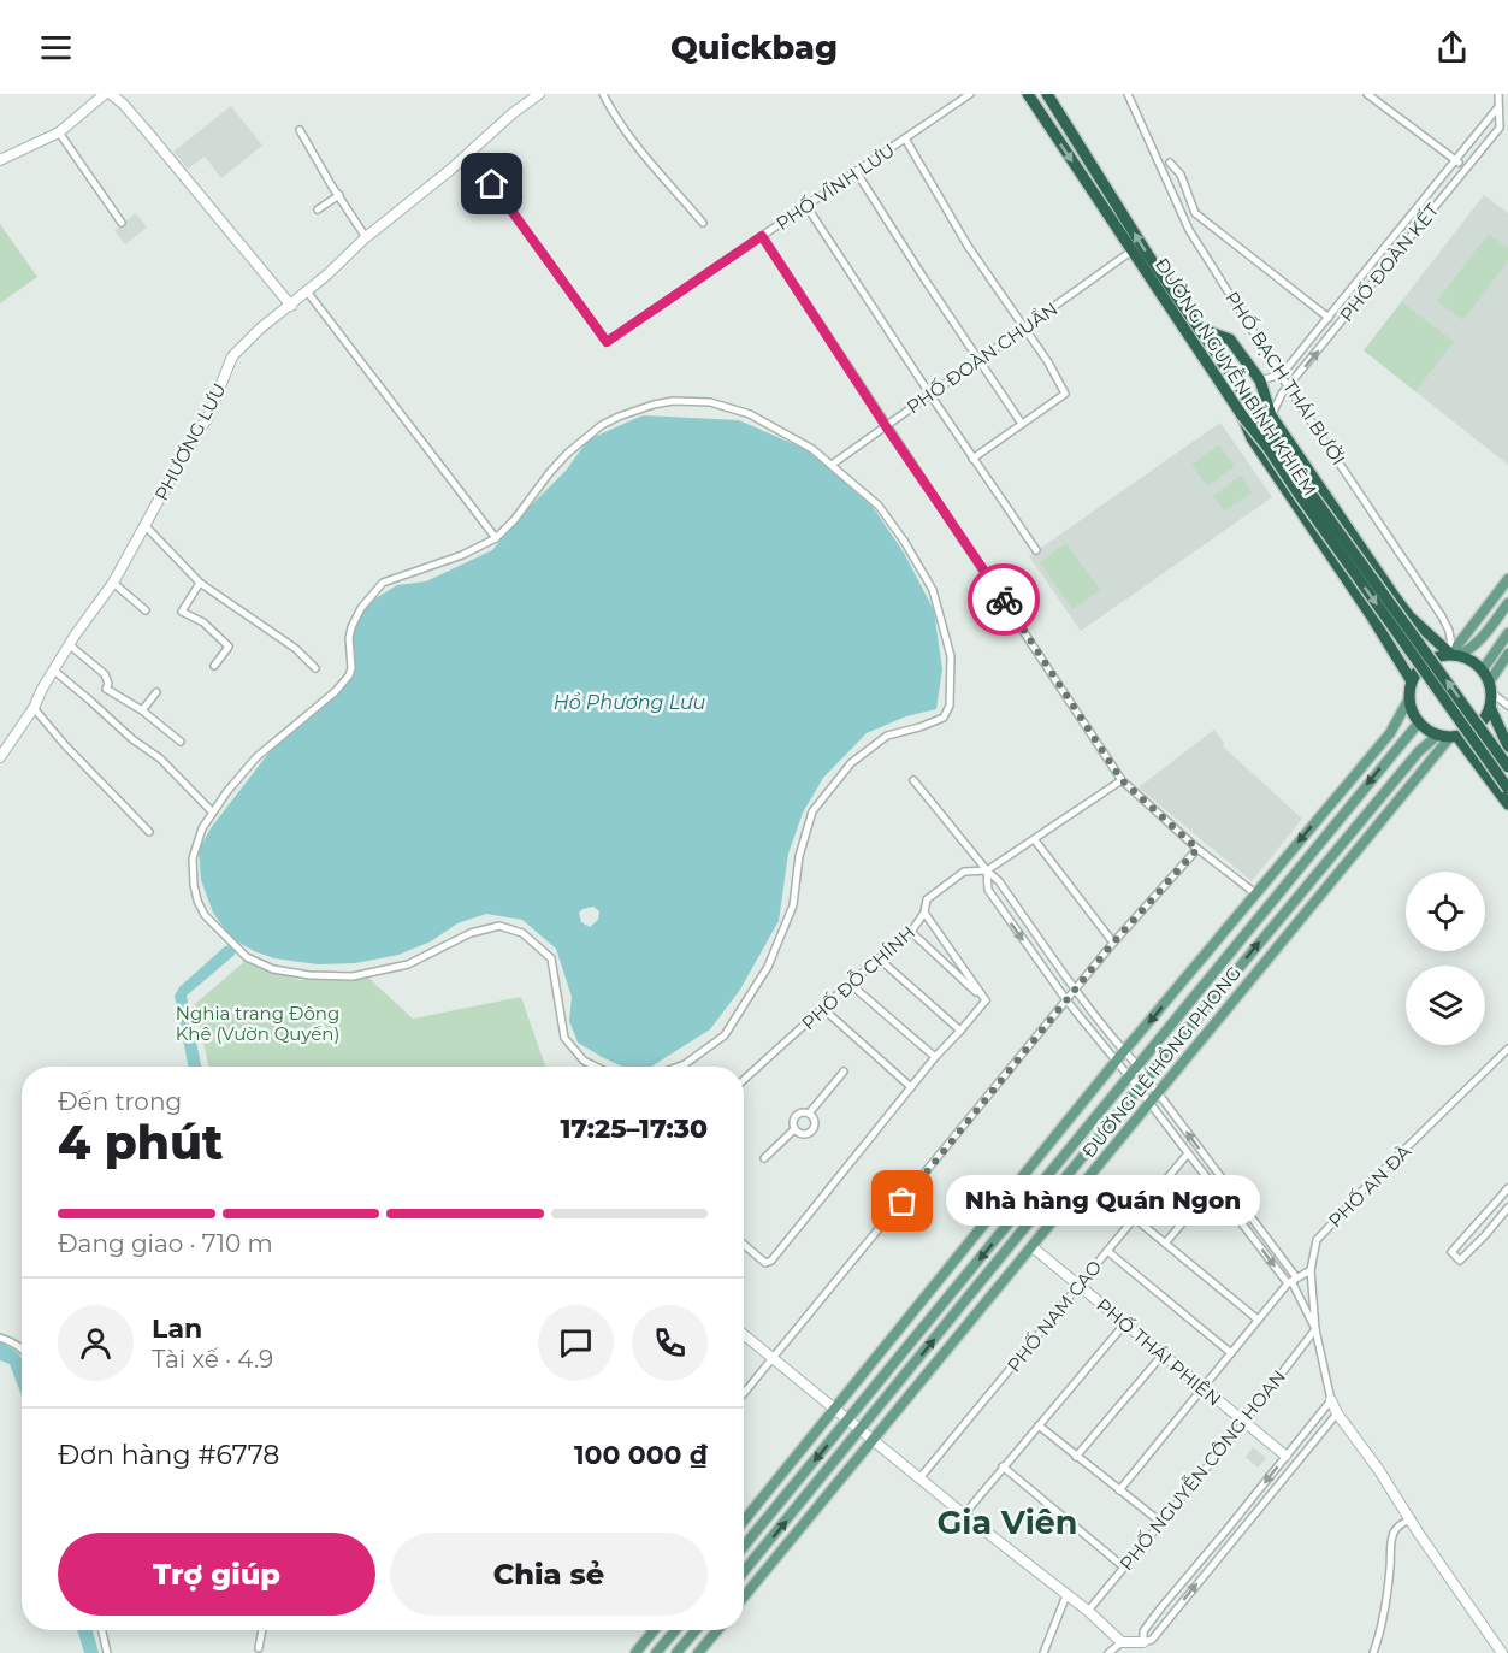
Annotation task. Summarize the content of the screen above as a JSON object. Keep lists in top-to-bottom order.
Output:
{
  "streets": {
    "highway": ["ĐƯỜNG NGUYỄN BỈNH KHIÊM"],
    "main road": ["ĐƯỜNG LÊ HỒNG PHONG"],
    "street": [
      "PHỐ VĨNH LƯU",
      "PHỐ ĐOÀN KẾT",
      "PHỐ ĐOÀN CHUẨN",
      "PHỐ BẠCH THÁI BƯỞI",
      "PHƯƠNG LƯU",
      "PHỐ ĐỖ CHÍNH",
      "PHỐ AN ĐÀ",
      "PHỐ NAM CAO",
      "PHỐ THÁI PHIÊN",
      "PHỐ NGUYỄN CÔNG HOAN"
    ]
  },
  "crossings": [
    ["PHỐ VĨNH LƯU", "PHƯƠNG LƯU"],
    ["PHỐ ĐOÀN KẾT", "ĐƯỜNG NGUYỄN BỈNH KHIÊM"],
    ["PHỐ ĐOÀN KẾT", "PHỐ BẠCH THÁI BƯỞI"],
    ["PHỐ ĐOÀN CHUẨN", "ĐƯỜNG NGUYỄN BỈNH KHIÊM"],
    ["ĐƯỜNG NGUYỄN BỈNH KHIÊM", "PHỐ BẠCH THÁI BƯỞI"],
    ["ĐƯỜNG NGUYỄN BỈNH KHIÊM", "ĐƯỜNG LÊ HỒNG PHONG"],
    ["PHỐ BẠCH THÁI BƯỞI", "ĐƯỜNG LÊ HỒNG PHONG"],
    ["ĐƯỜNG LÊ HỒNG PHONG", "PHỐ THÁI PHIÊN"],
    ["PHỐ AN ĐÀ", "PHỐ NGUYỄN CÔNG HOAN"],
    ["PHỐ NAM CAO", "PHỐ THÁI PHIÊN"],
    ["PHỐ THÁI PHIÊN", "PHỐ NGUYỄN CÔNG HOAN"]
  ],
  "districts": ["Gia Viên"],
  "water": ["Hồ Phương Lưu"],
  "parks": ["Nghia trang Đông Khê (Vườn Quyến)"],
  "places": ["Nhà hàng Quán Ngon"],
  "page": {
    "header": "Quickbag",
    "heading": ["4 phút", "Đến trong", "17:25–17:30"],
    "panel": [
      "Lan",
      "Tài xế · 4.9",
      "Đơn hàng #6778",
      "100 000 ₫"
    ],
    "bubble": "Nhà hàng Quán Ngon",
    "bar": "Đang giao · 710 m",
    "buttons": ["Trợ giúp", "Chia sẻ"]
  }
}
